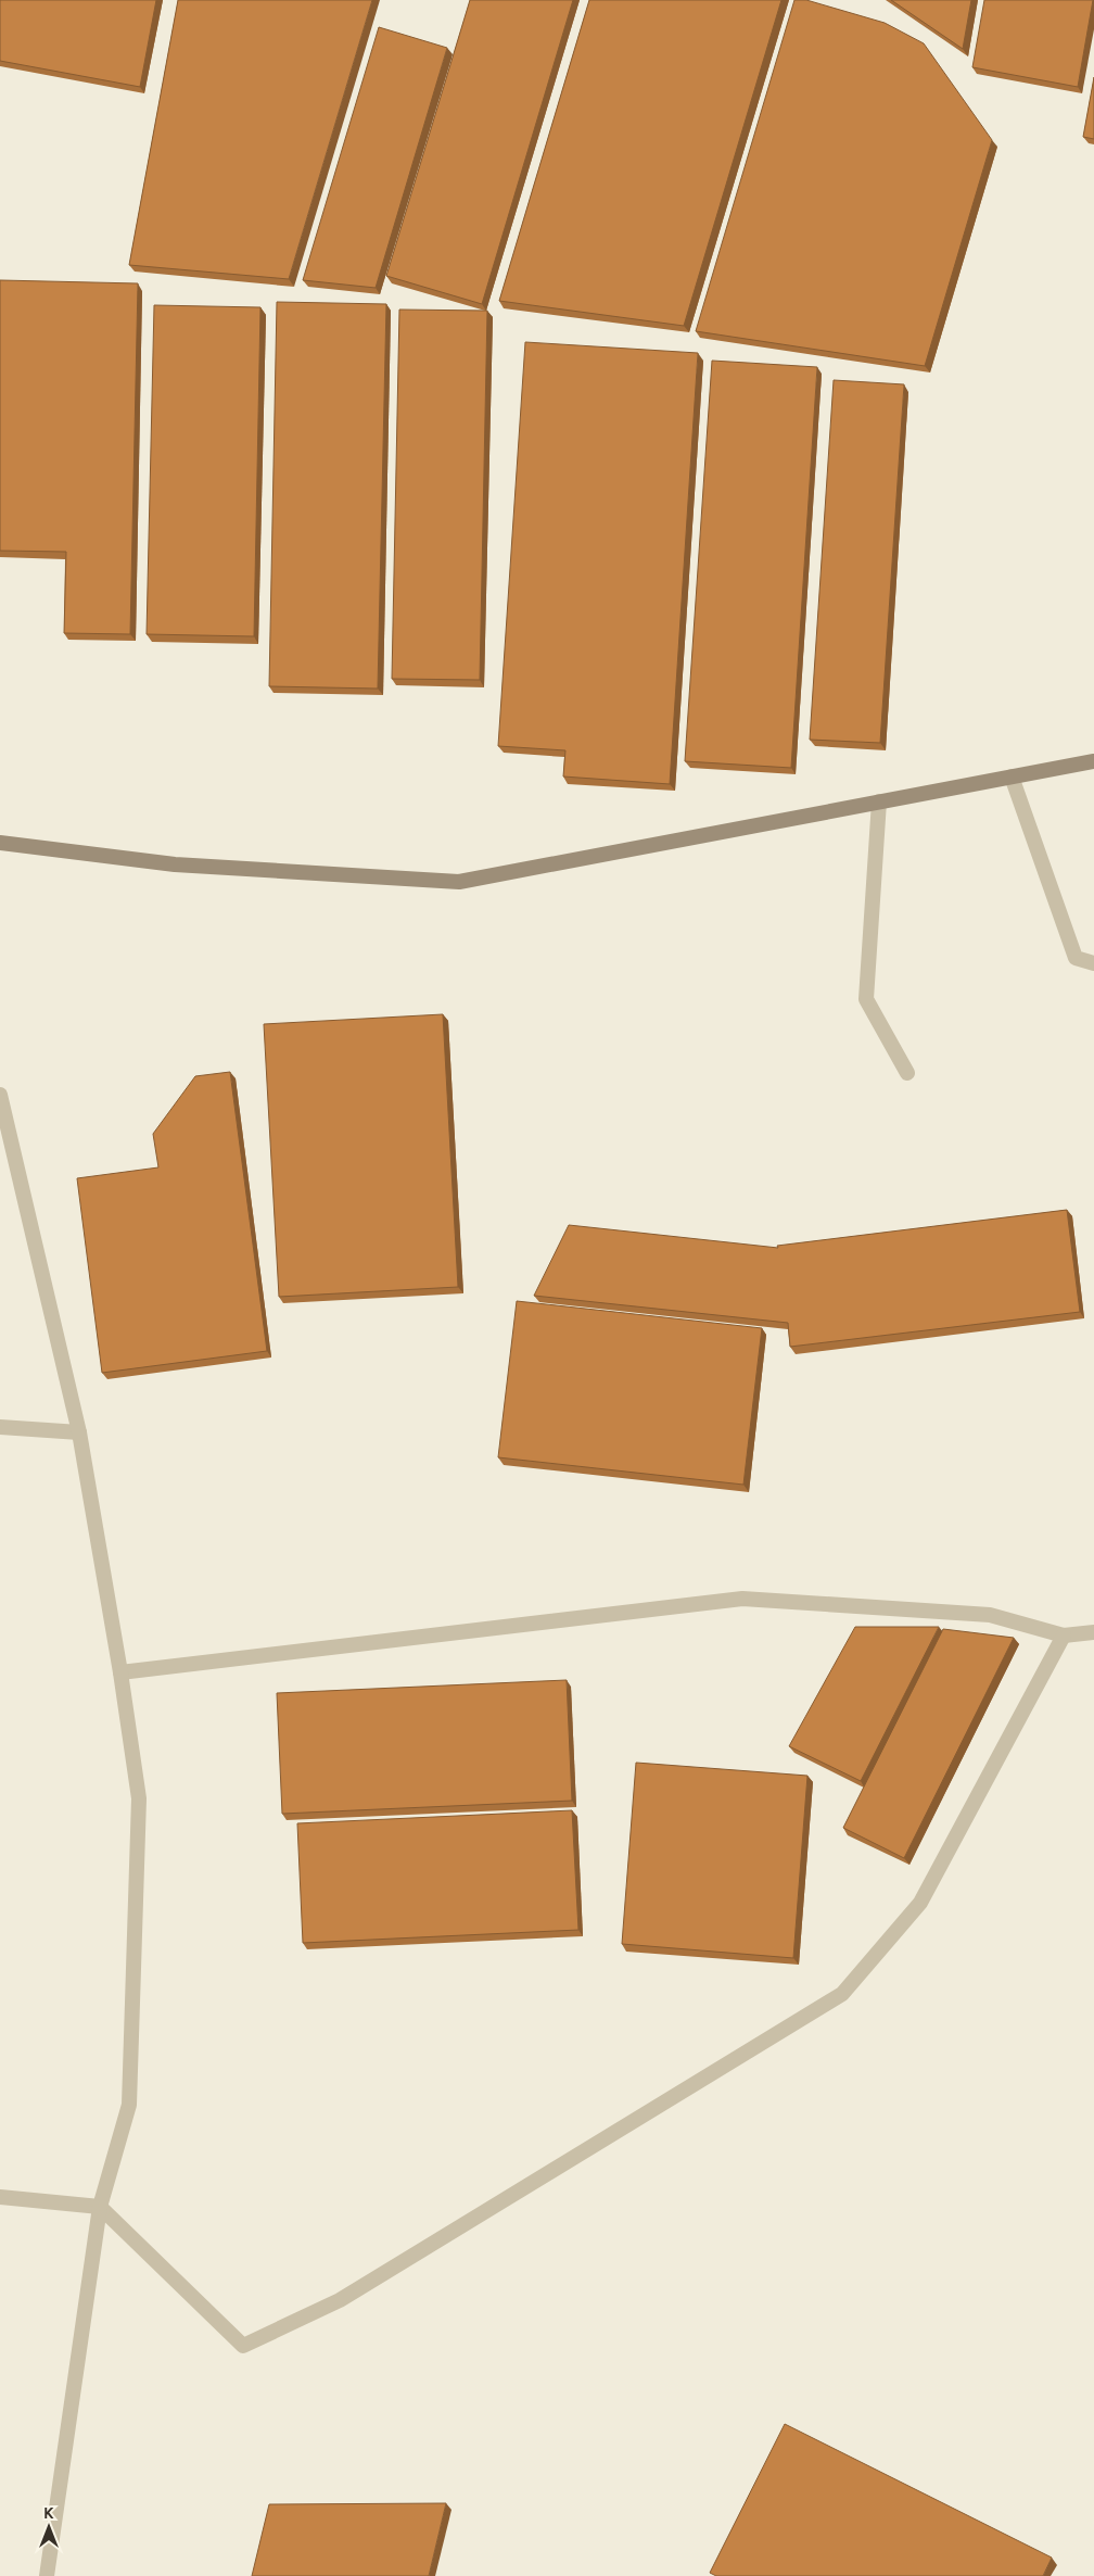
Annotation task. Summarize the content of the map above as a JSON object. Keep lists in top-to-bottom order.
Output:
{
  "north": "top"
}
